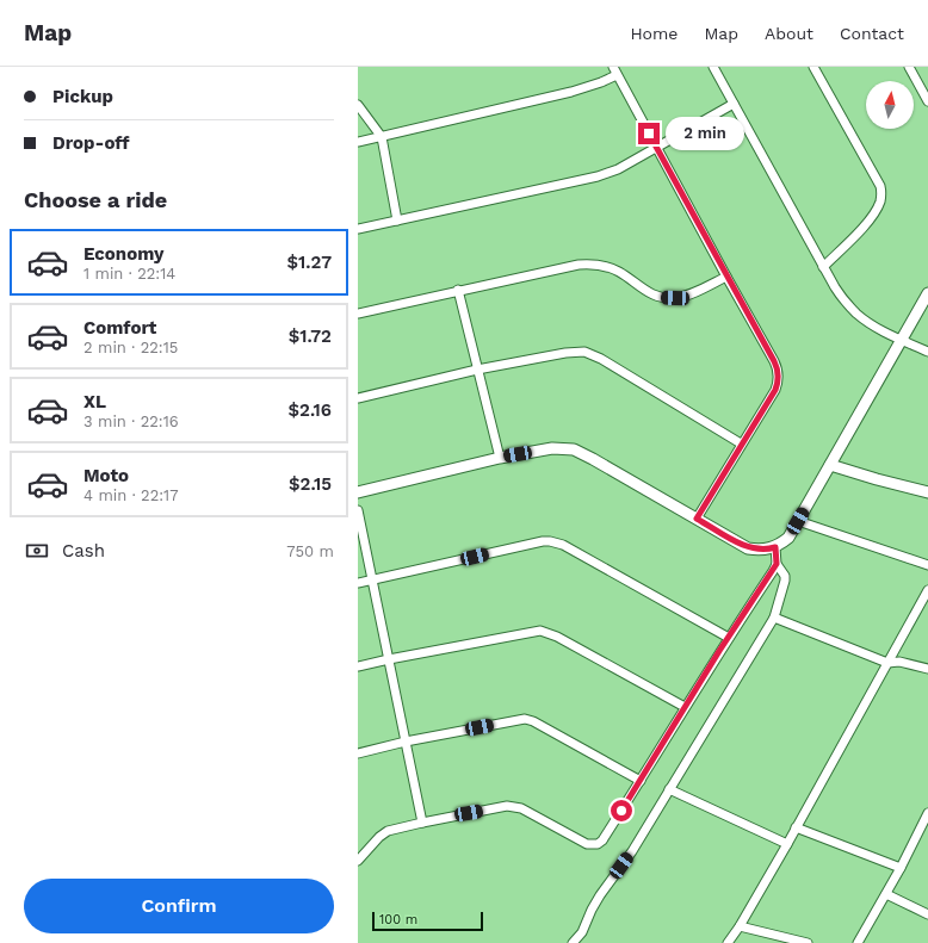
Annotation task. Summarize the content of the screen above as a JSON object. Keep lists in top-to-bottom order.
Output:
{
  "scale_bar": "100 m",
  "north": "top",
  "page": {
    "header": "Map",
    "nav": [
      "Home",
      "Map",
      "About",
      "Contact"
    ],
    "banner": ["Pickup", "Drop-off"],
    "bubble": "2 min",
    "heading": "Choose a ride",
    "list": [
      {
        "name": "Economy",
        "note": "1 min · 22:14",
        "value": "$1.27"
      },
      {
        "name": "Comfort",
        "note": "2 min · 22:15",
        "value": "$1.72"
      },
      {
        "name": "XL",
        "note": "3 min · 22:16",
        "value": "$2.16"
      },
      {
        "name": "Moto",
        "note": "4 min · 22:17",
        "value": "$2.15"
      }
    ],
    "pay": ["Cash", "750 m"],
    "buttons": "Confirm",
    "scale": "100 m"
  }
}
